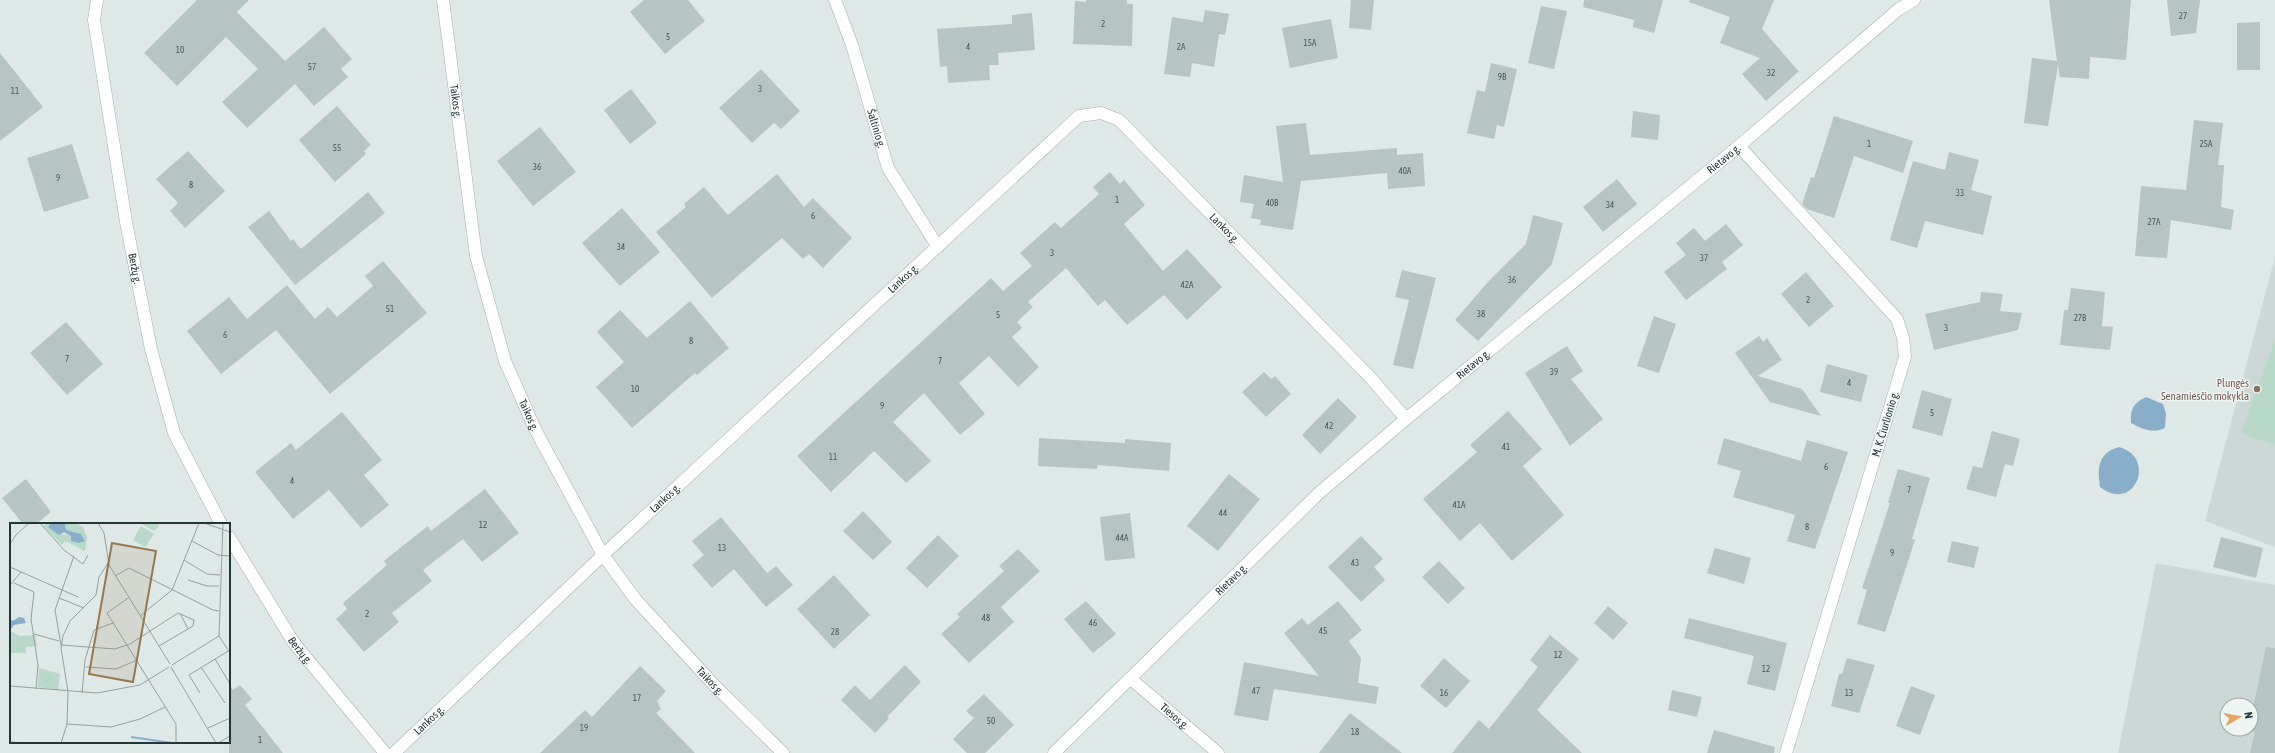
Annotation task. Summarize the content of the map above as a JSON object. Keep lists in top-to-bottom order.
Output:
{
  "streets": {
    "street": [
      "Taikos g.",
      "Šaltinio g.",
      "Rietavo g.",
      "Lankos g.",
      "Beržų g.",
      "M. K. Čiurlionio g.",
      "Tiesos g."
    ]
  },
  "crossings": [
    ["Taikos g.", "Lankos g."],
    ["Šaltinio g.", "Lankos g."],
    ["Rietavo g.", "Lankos g."],
    ["Rietavo g.", "M. K. Čiurlionio g."],
    ["Rietavo g.", "Tiesos g."]
  ],
  "places": ["Plungės Senamiesčio mokykla"],
  "house_numbers": [
    "27",
    "2",
    "5",
    "15A",
    "4",
    "2A",
    "10",
    "57",
    "32",
    "9B",
    "3",
    "11",
    "1",
    "25A",
    "55",
    "36",
    "40A",
    "9",
    "8",
    "33",
    "1",
    "40B",
    "34",
    "6",
    "27A",
    "34",
    "3",
    "37",
    "36",
    "42A",
    "2",
    "51",
    "38",
    "5",
    "27B",
    "3",
    "6",
    "8",
    "7",
    "7",
    "39",
    "4",
    "10",
    "9",
    "5",
    "42",
    "41",
    "11",
    "6",
    "4",
    "7",
    "41A",
    "44",
    "12",
    "8",
    "44A",
    "13",
    "9",
    "43",
    "2",
    "48",
    "46",
    "45",
    "28",
    "12",
    "12",
    "47",
    "16",
    "13",
    "17",
    "50",
    "19",
    "18",
    "1"
  ],
  "north": "right"
}
